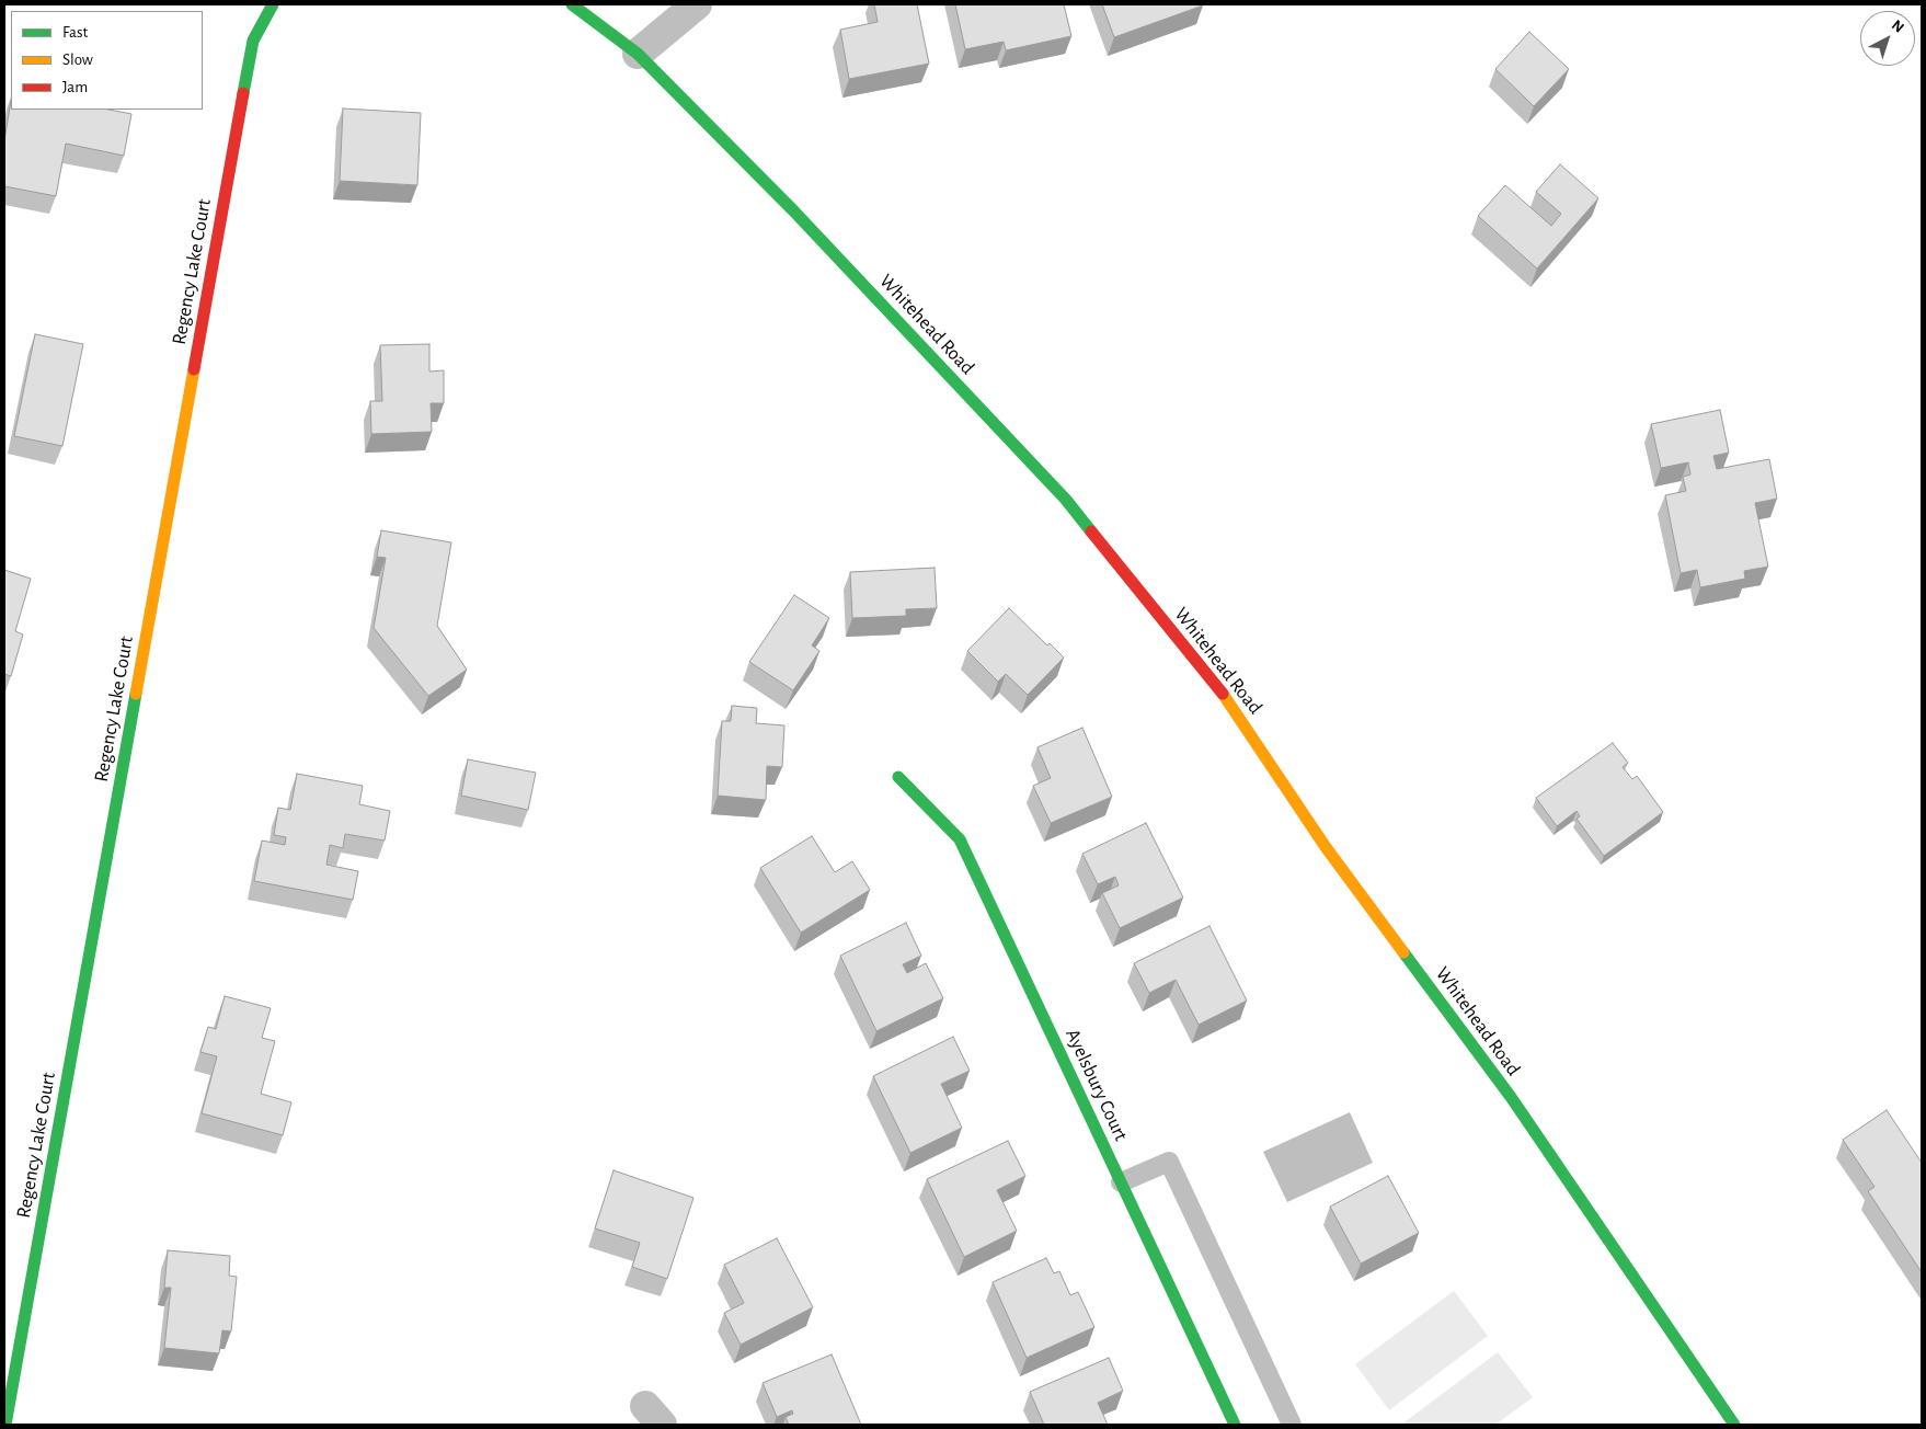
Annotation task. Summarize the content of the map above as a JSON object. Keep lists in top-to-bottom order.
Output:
{
  "streets": {
    "street": ["Regency Lake Court", "Whitehead Road", "Ayelsbury Court"]
  },
  "legend": ["Fast", "Slow", "Jam"],
  "north": "top right"
}
